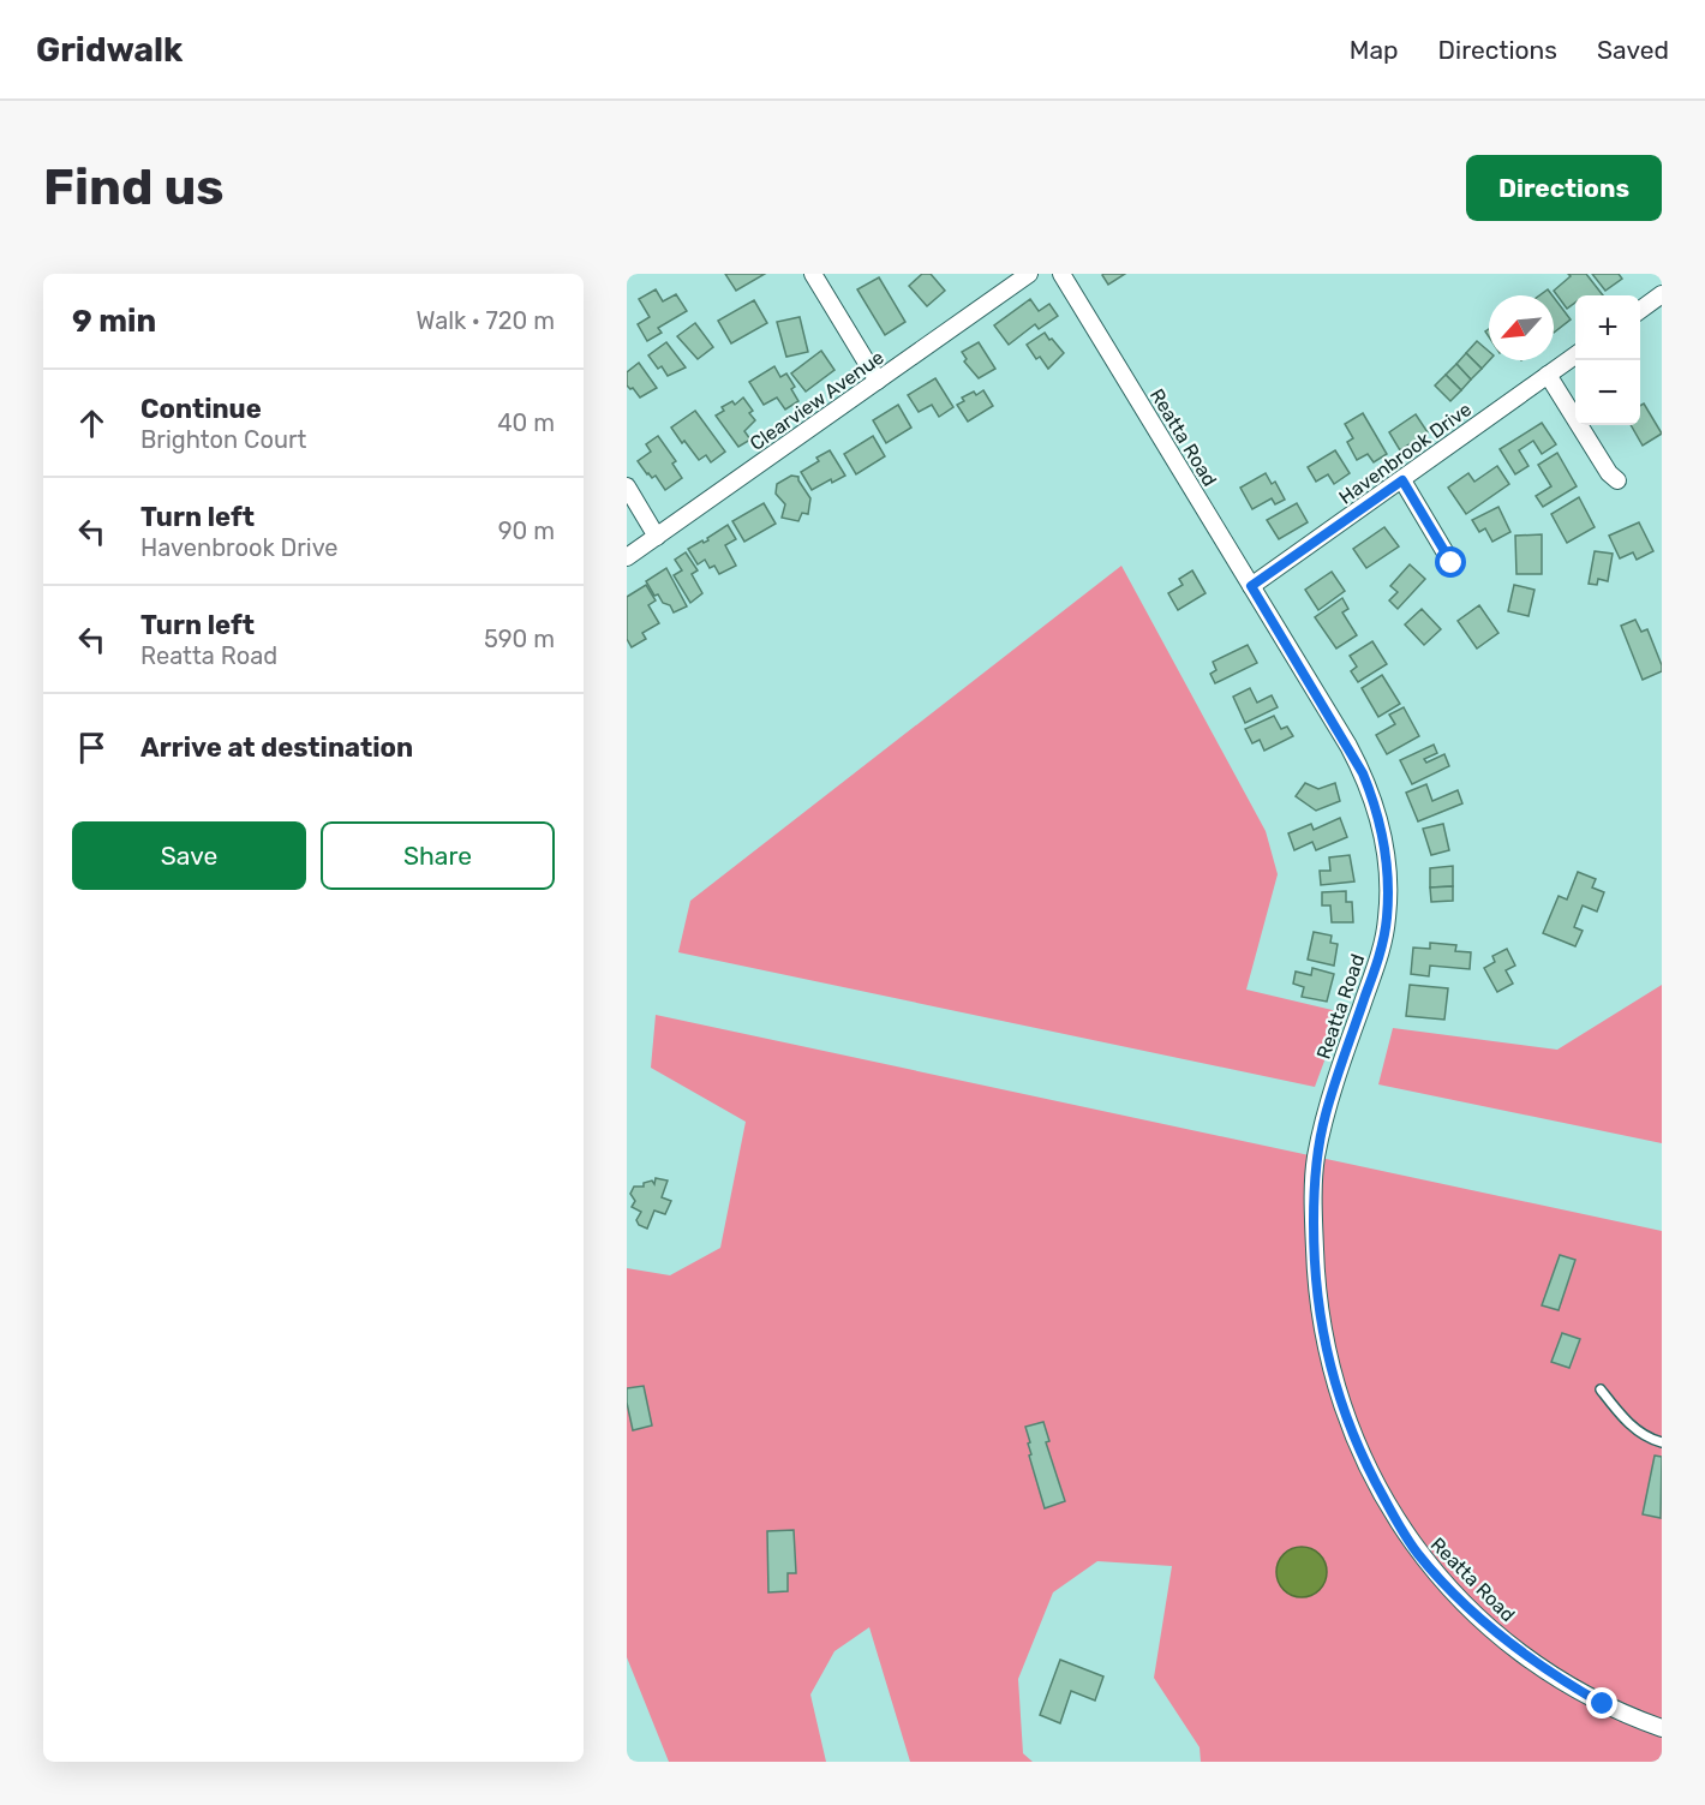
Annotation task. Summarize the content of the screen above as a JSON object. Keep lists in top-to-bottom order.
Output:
{
  "streets": {
    "street": ["Clearview Avenue", "Reatta Road", "Havenbrook Drive"]
  },
  "crossings": [
    ["Reatta Road", "Havenbrook Drive"]
  ],
  "north": "bottom left",
  "page": {
    "header": "Gridwalk",
    "nav": ["Map", "Directions", "Saved"],
    "buttons": [
      "Directions",
      ["Save", "Share"]
    ],
    "title": "Find us",
    "heading": ["9 min", "Walk · 720 m"],
    "map_buttons": ["+", "−"],
    "list": [
      ["Continue", "Brighton Court", "40 m"],
      ["Turn left", "Havenbrook Drive", "90 m"],
      ["Turn left", "Reatta Road", "590 m"],
      "Arrive at destination"
    ]
  }
}
